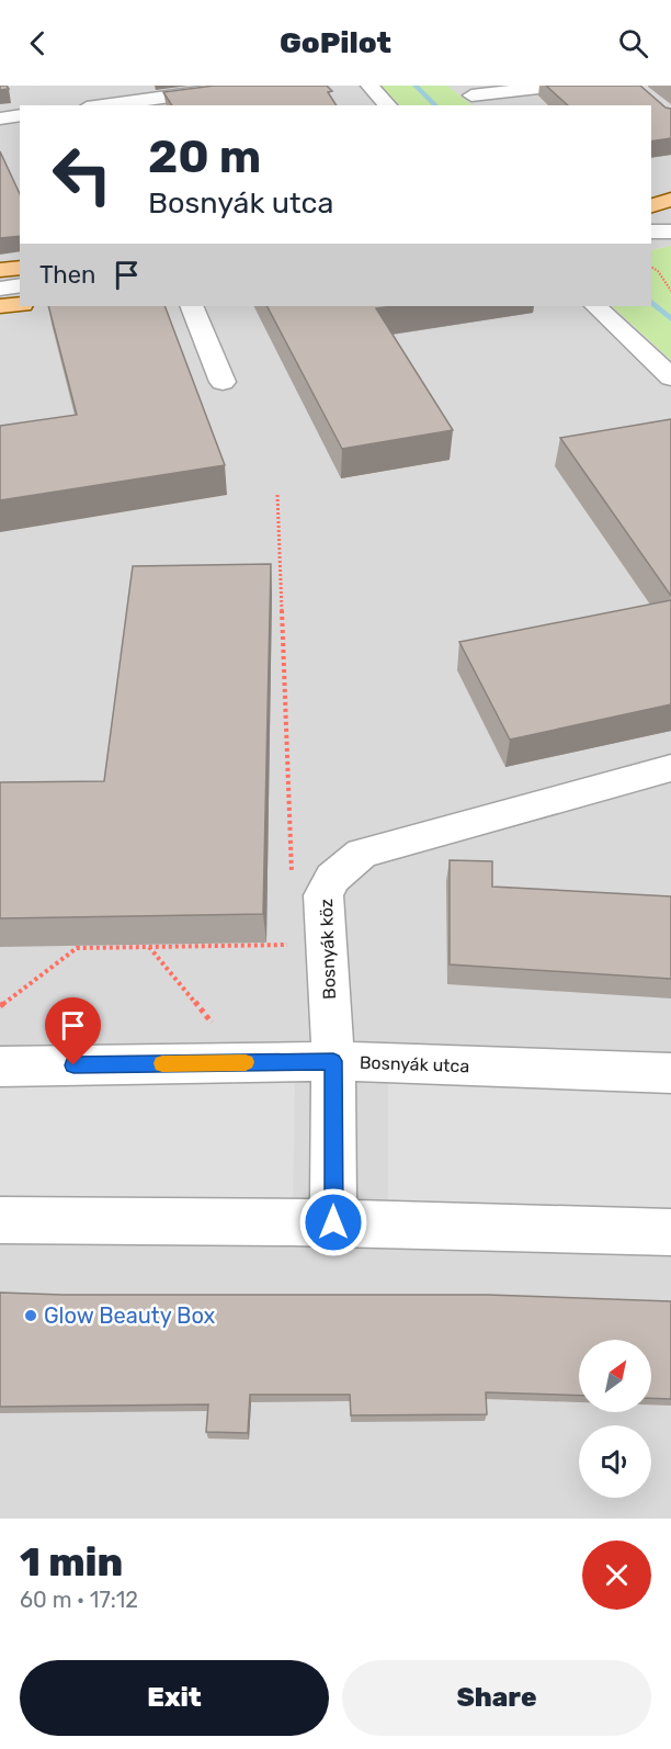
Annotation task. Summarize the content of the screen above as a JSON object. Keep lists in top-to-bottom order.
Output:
{
  "streets": {
    "street": ["Bosnyák köz", "Bosnyák utca"]
  },
  "crossings": [
    ["Bosnyák köz", "Bosnyák utca"]
  ],
  "places": ["Glow Beauty Box"],
  "north": "top right",
  "page": {
    "header": "GoPilot",
    "turn": ["20 m", "Bosnyák utca"],
    "then": "Then",
    "heading": ["1 min", "60 m · 17:12"],
    "buttons": ["Exit", "Share"]
  }
}
